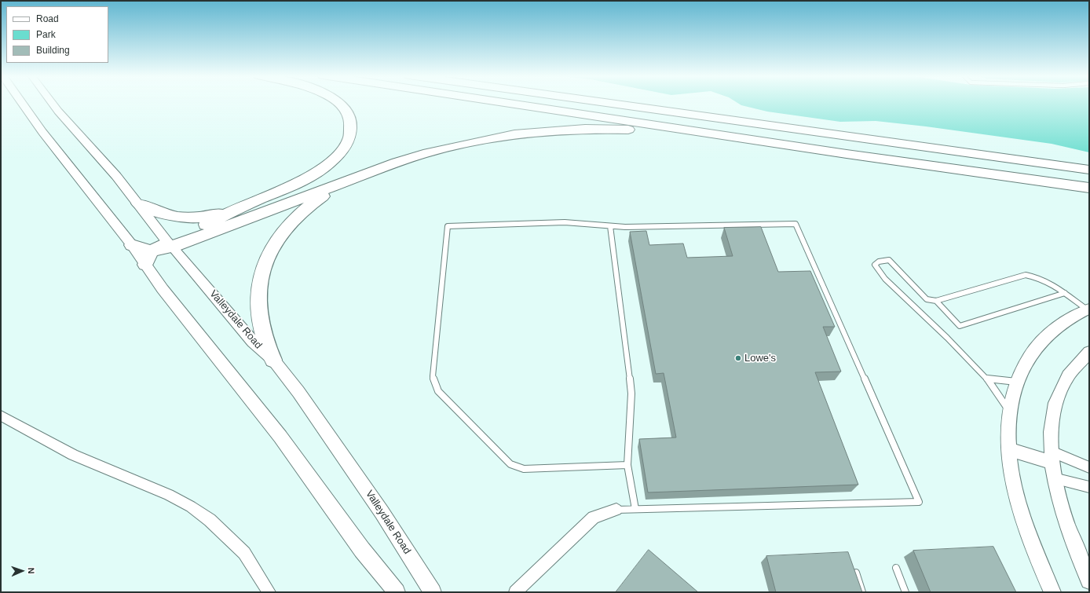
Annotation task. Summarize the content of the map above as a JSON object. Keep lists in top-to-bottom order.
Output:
{
  "streets": {
    "main road": ["Valleydale Road"]
  },
  "places": ["Lowe's"],
  "legend": ["Road", "Park", "Building"],
  "north": "right"
}
